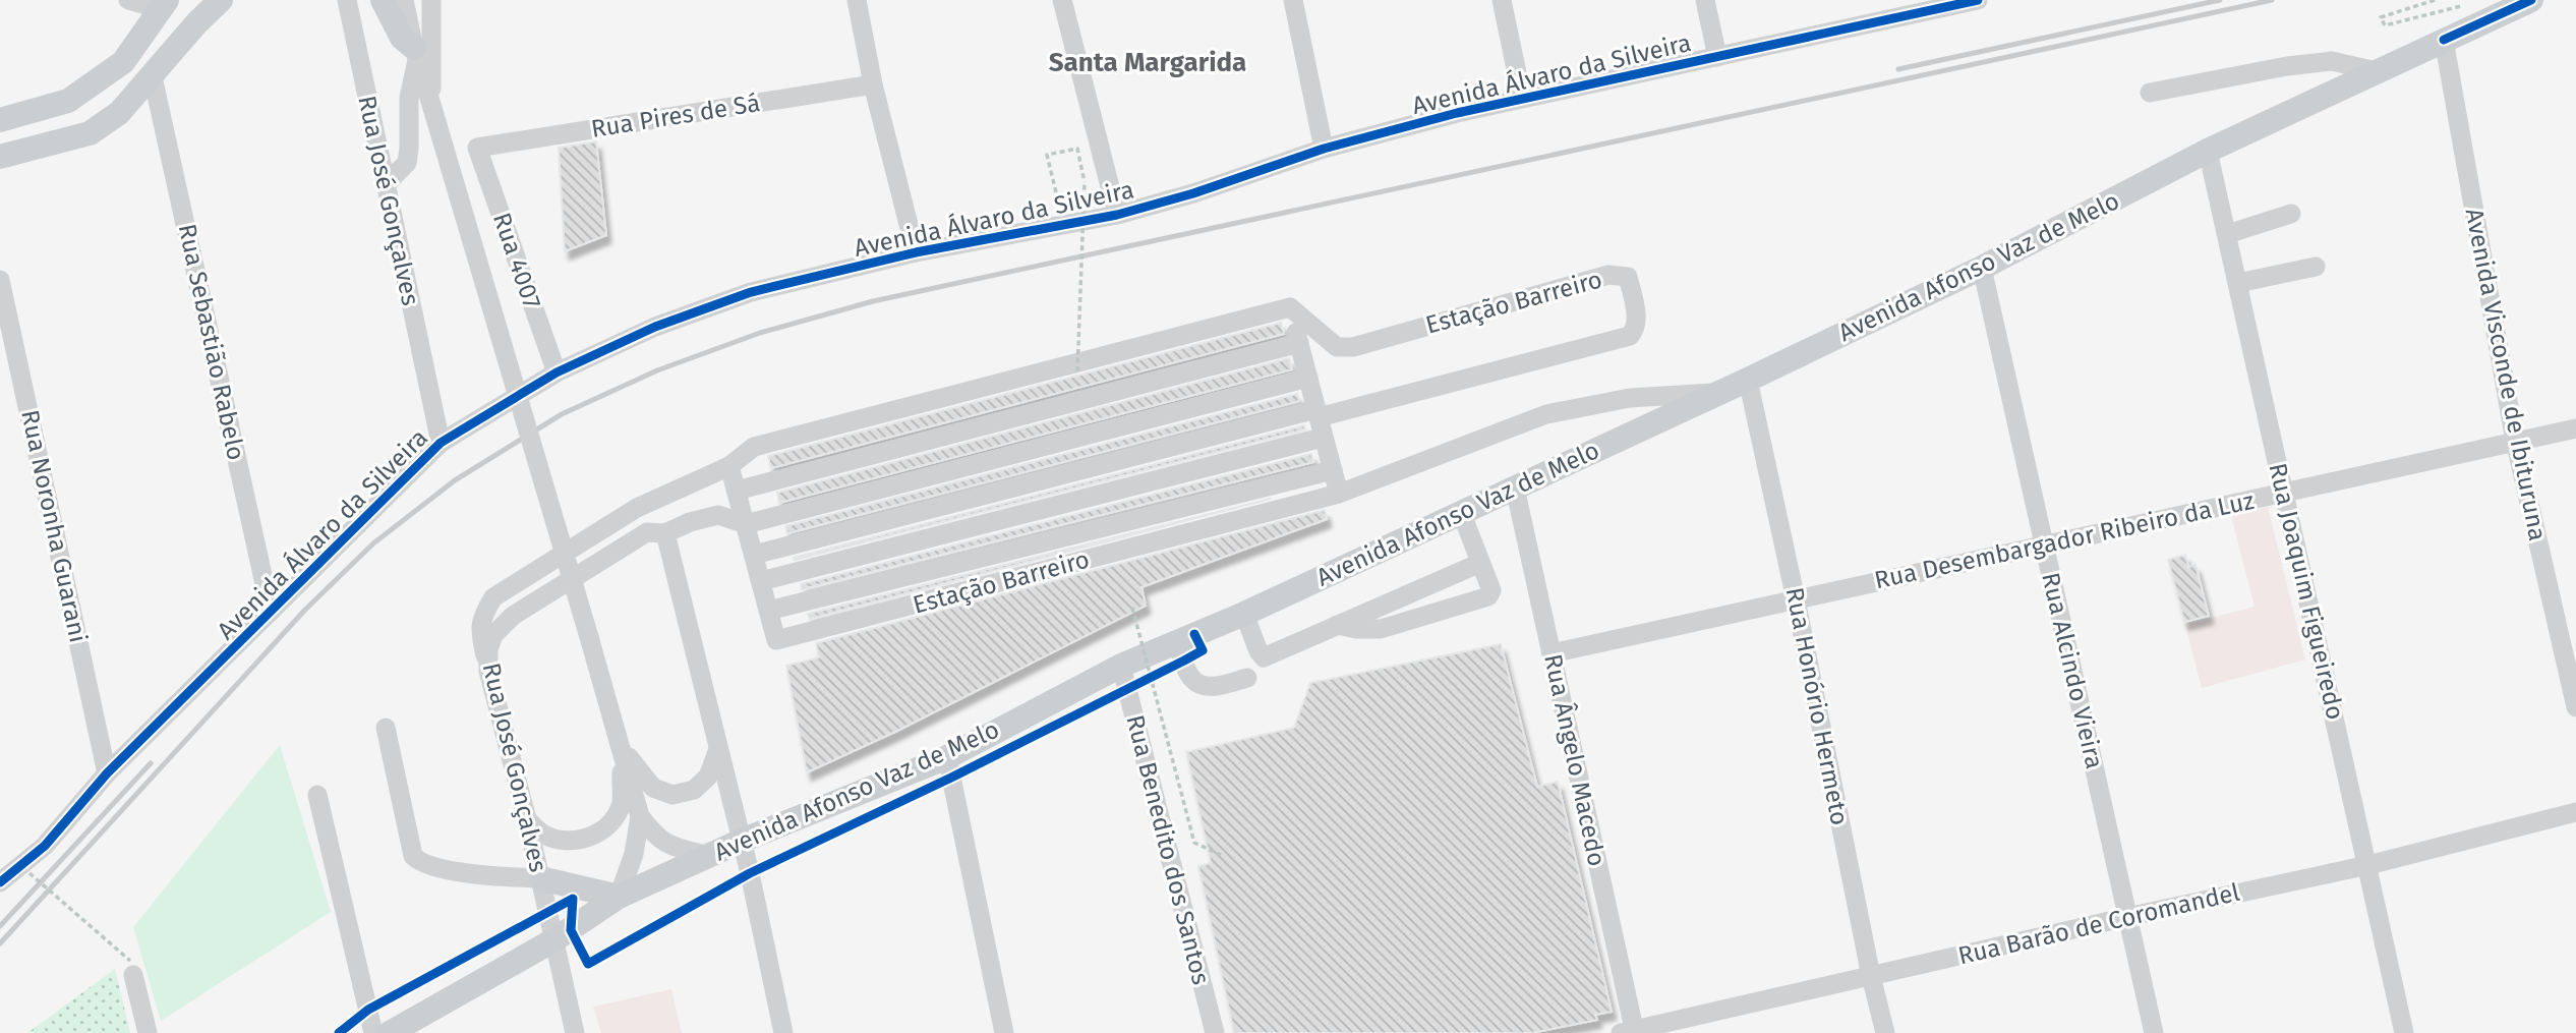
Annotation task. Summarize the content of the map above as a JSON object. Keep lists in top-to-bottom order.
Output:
{
  "streets": {
    "main road": ["Avenida Afonso Vaz de Melo"],
    "street": [
      "Avenida Álvaro da Silveira",
      "Rua Pires de Sá",
      "Rua José Gonçalves",
      "Rua 4007",
      "Estação Barreiro",
      "Rua Sebastião Rabelo",
      "Avenida Visconde de Ibituruna",
      "Rua Noronha Guarani",
      "Rua Desembargador Ribeiro da Luz",
      "Rua Joaquim Figueiredo",
      "Rua Alcindo Vieira",
      "Rua Honório Hermeto",
      "Rua Ângelo Macedo",
      "Rua Benedito dos Santos",
      "Rua Barão de Coromandel"
    ]
  },
  "crossings": [
    ["Avenida Álvaro da Silveira", "Rua José Gonçalves"],
    ["Avenida Álvaro da Silveira", "Rua 4007"],
    ["Avenida Álvaro da Silveira", "Rua Sebastião Rabelo"],
    ["Avenida Álvaro da Silveira", "Rua Noronha Guarani"],
    ["Rua Pires de Sá", "Rua 4007"],
    ["Rua José Gonçalves", "Avenida Afonso Vaz de Melo"],
    ["Avenida Afonso Vaz de Melo", "Estação Barreiro"],
    ["Avenida Afonso Vaz de Melo", "Avenida Visconde de Ibituruna"],
    ["Avenida Afonso Vaz de Melo", "Rua Joaquim Figueiredo"],
    ["Avenida Afonso Vaz de Melo", "Rua Alcindo Vieira"],
    ["Avenida Afonso Vaz de Melo", "Rua Honório Hermeto"],
    ["Avenida Afonso Vaz de Melo", "Rua Ângelo Macedo"],
    ["Avenida Afonso Vaz de Melo", "Rua Benedito dos Santos"],
    ["Avenida Visconde de Ibituruna", "Rua Desembargador Ribeiro da Luz"],
    ["Rua Desembargador Ribeiro da Luz", "Rua Joaquim Figueiredo"],
    ["Rua Desembargador Ribeiro da Luz", "Rua Alcindo Vieira"],
    ["Rua Desembargador Ribeiro da Luz", "Rua Honório Hermeto"],
    ["Rua Desembargador Ribeiro da Luz", "Rua Ângelo Macedo"],
    ["Rua Joaquim Figueiredo", "Rua Barão de Coromandel"],
    ["Rua Alcindo Vieira", "Rua Barão de Coromandel"],
    ["Rua Honório Hermeto", "Rua Barão de Coromandel"],
    ["Rua Ângelo Macedo", "Rua Barão de Coromandel"]
  ],
  "districts": ["Santa Margarida"]
}
